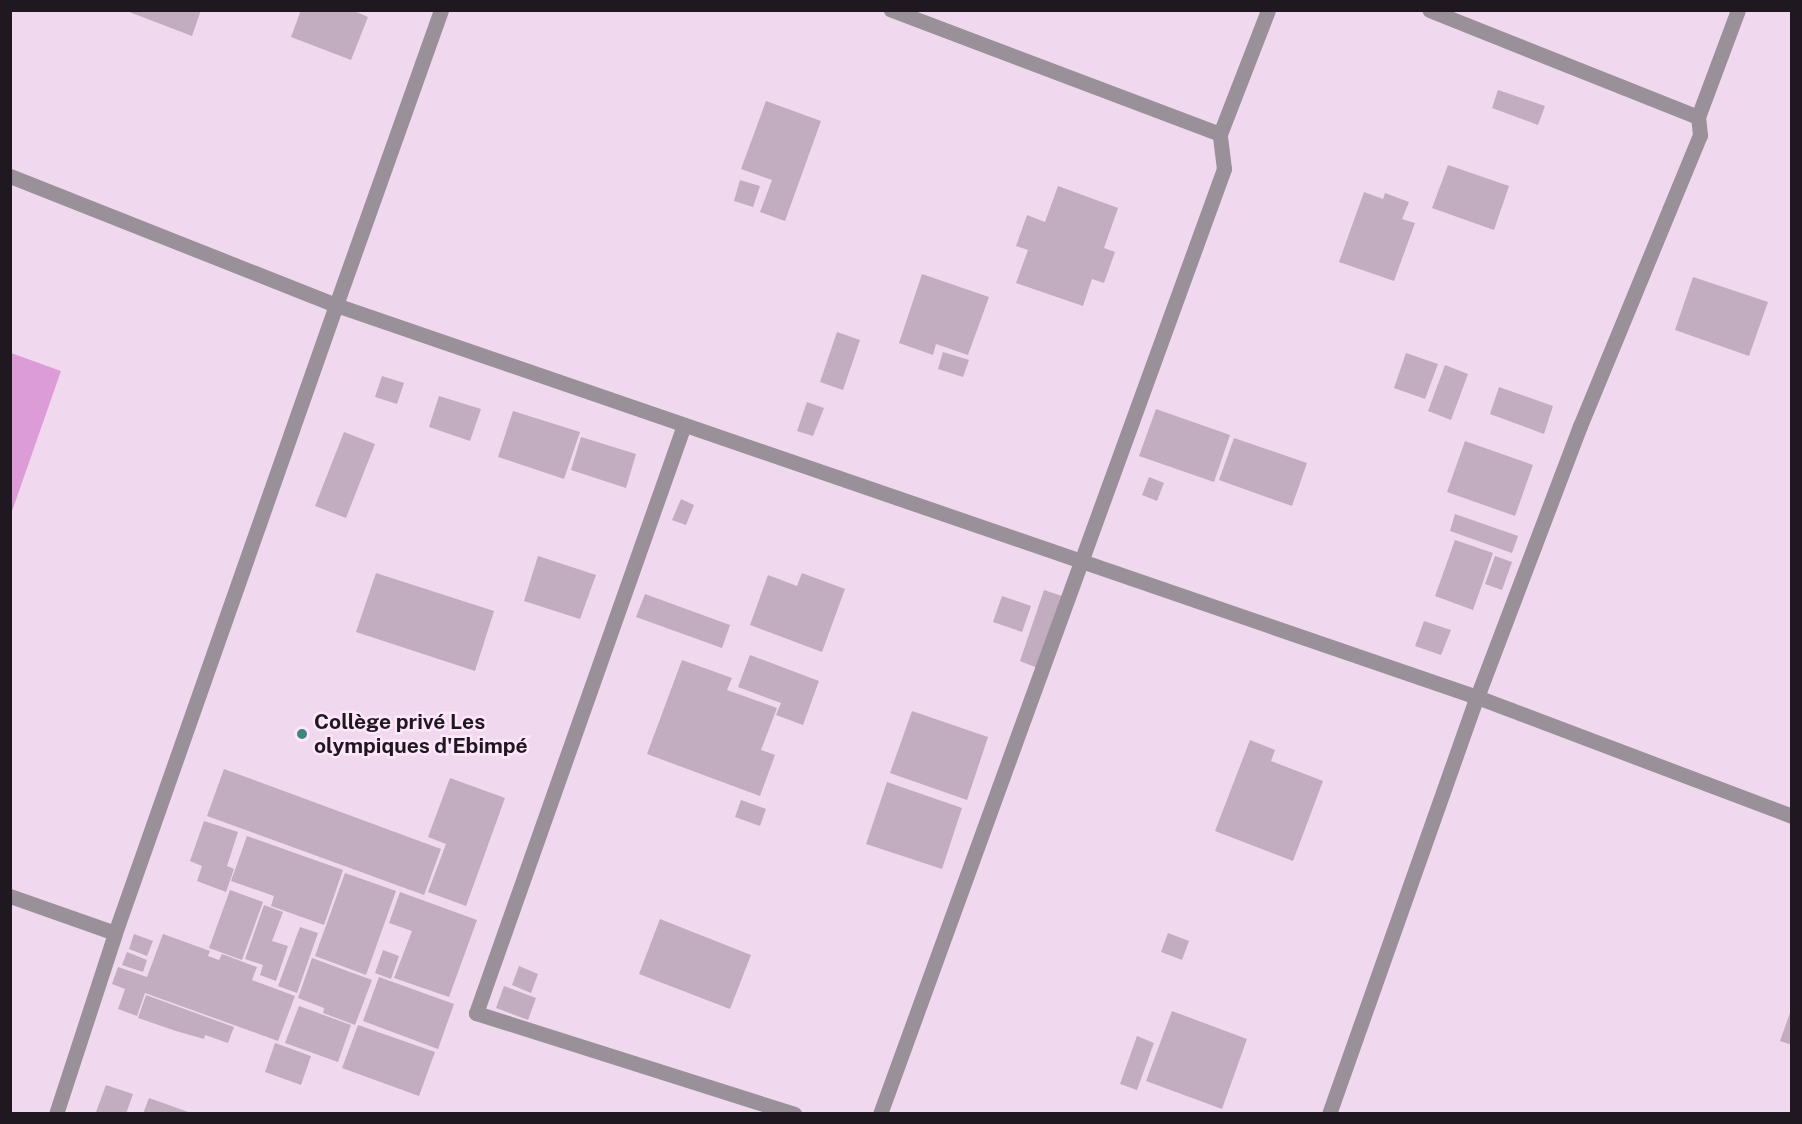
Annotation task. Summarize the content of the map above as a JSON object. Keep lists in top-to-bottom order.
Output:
{
  "places": ["Collège privé Les olympiques d'Ebimpé"]
}
